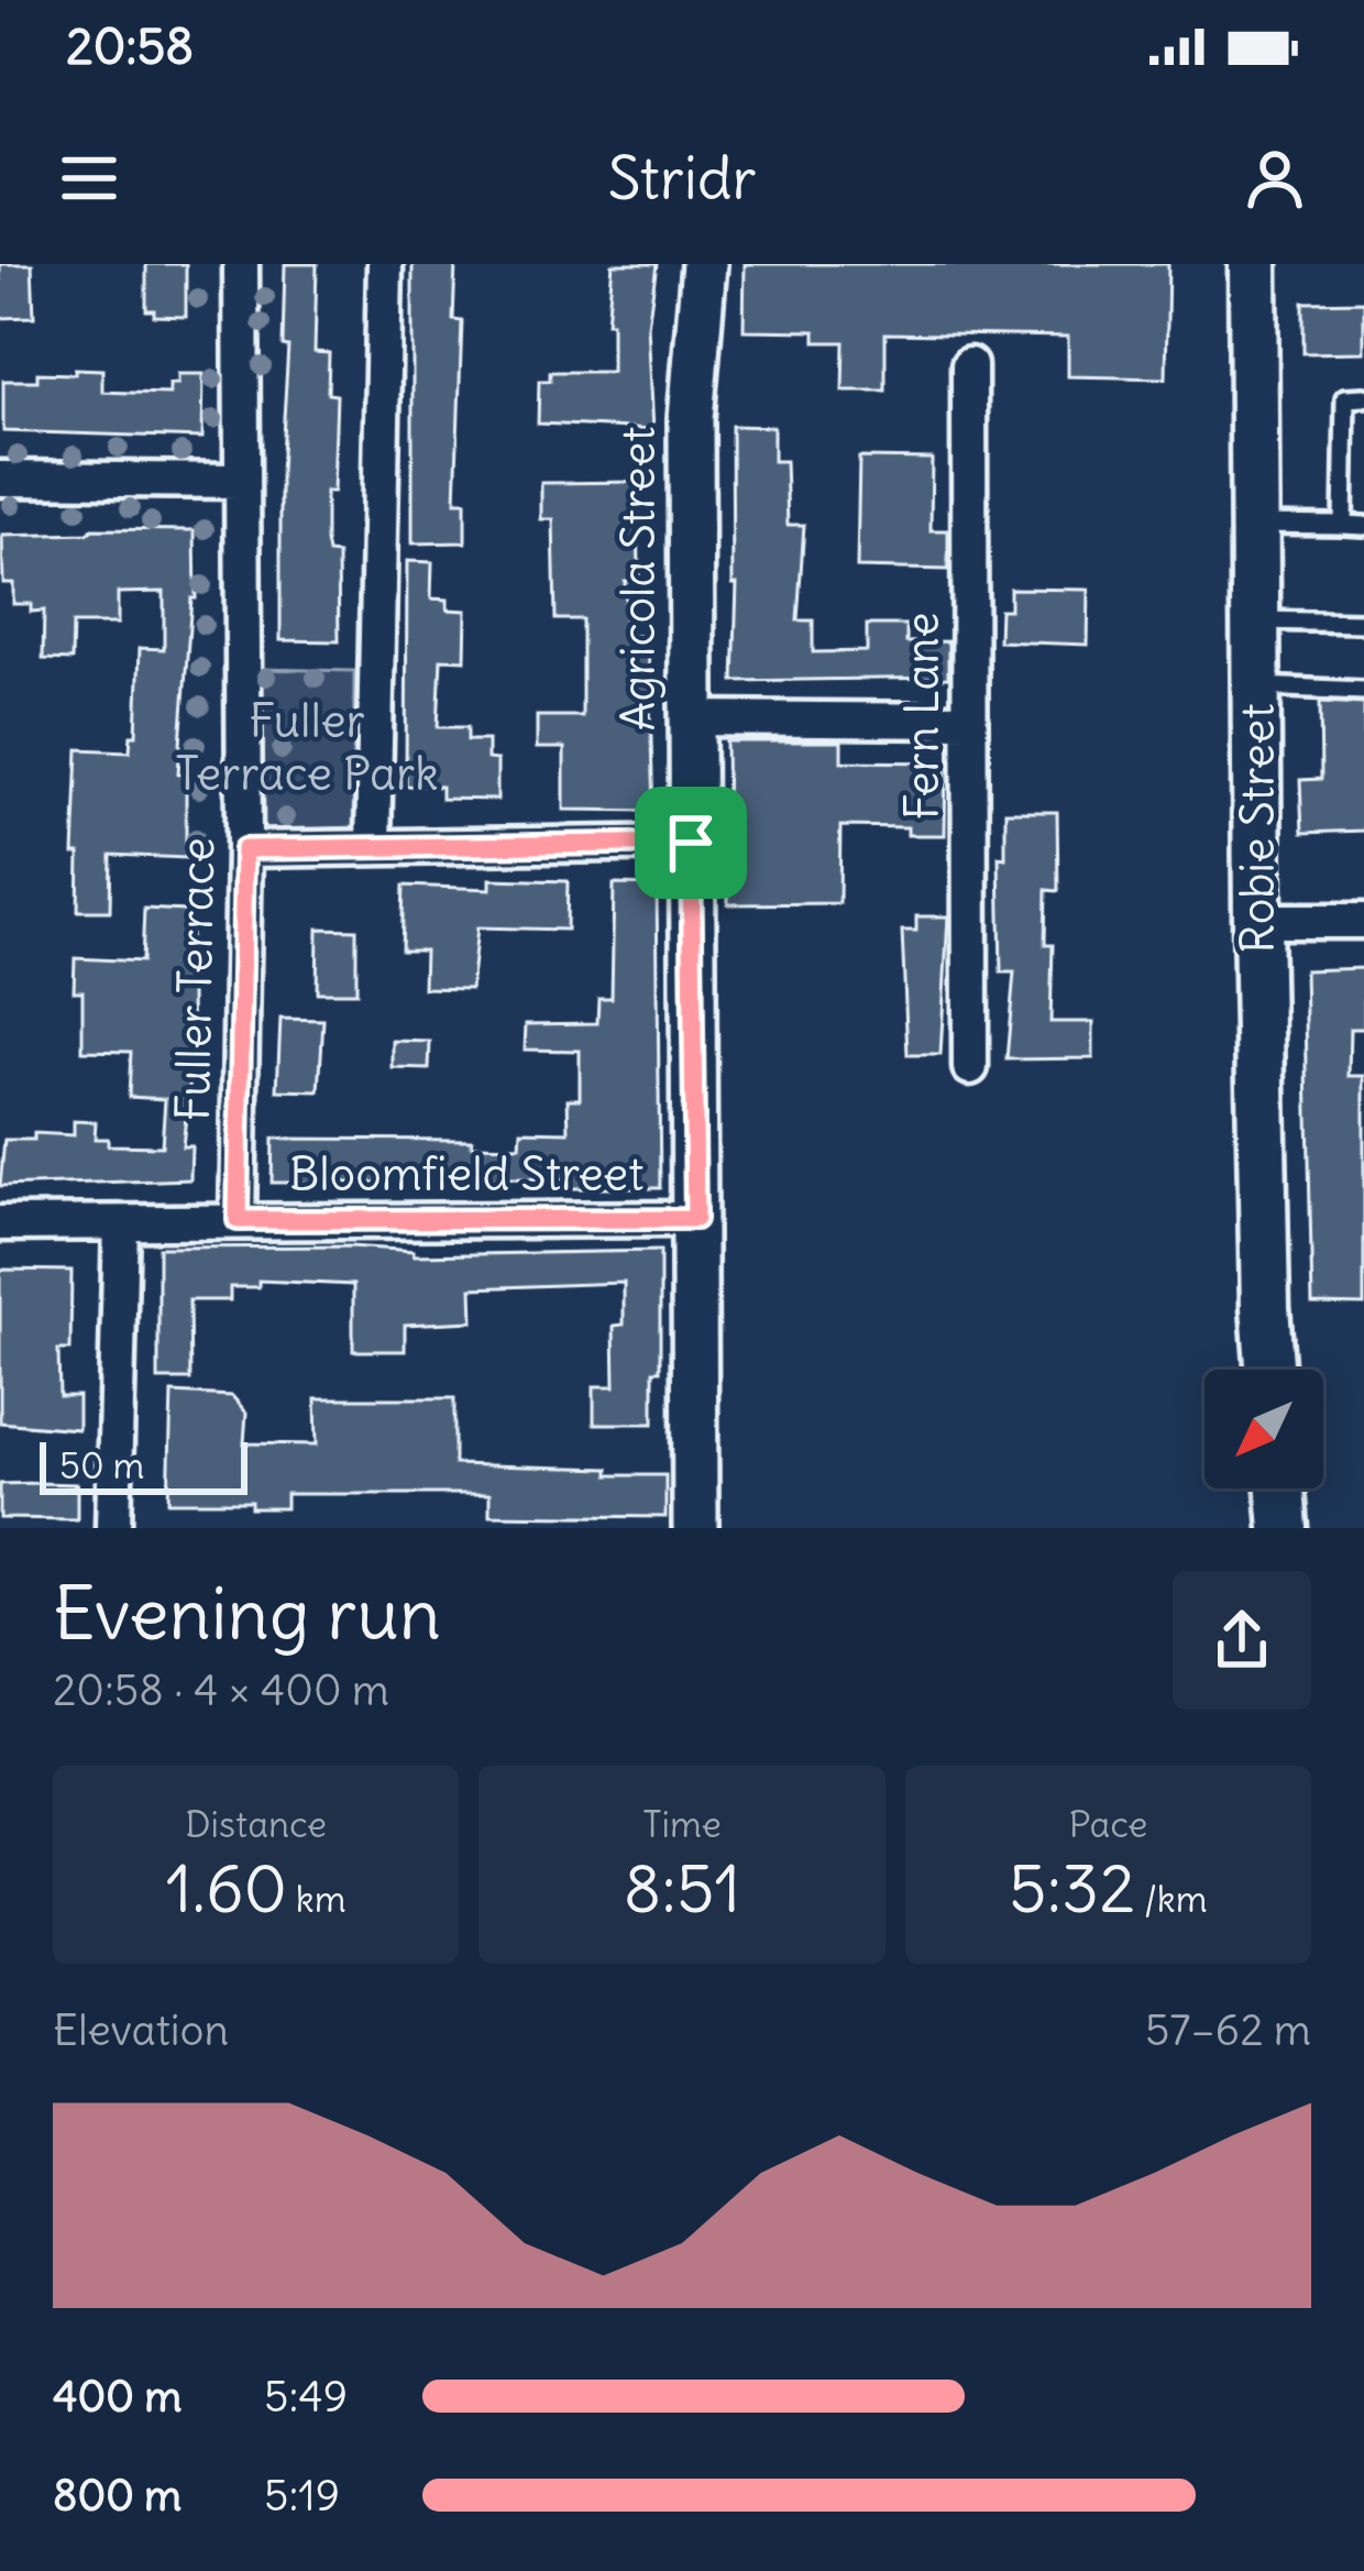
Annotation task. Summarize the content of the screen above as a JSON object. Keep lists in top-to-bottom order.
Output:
{
  "streets": {
    "main road": ["Robie Street"],
    "street": [
      "Agricola Street",
      "Fern Lane",
      "Fuller Terrace",
      "Bloomfield Street"
    ]
  },
  "crossings": [
    ["Agricola Street", "Bloomfield Street"],
    ["Fuller Terrace", "Bloomfield Street"]
  ],
  "parks": ["Fuller Terrace Park"],
  "scale_bar": "50 m",
  "north": "bottom left",
  "page": {
    "status": "20:58",
    "header": "Stridr",
    "scale": "50 m",
    "heading": ["Evening run", "20:58 · 4 × 400 m"],
    "stats": [
      ["Distance", "1.60 km"],
      ["Time", "8:51"],
      ["Pace", "5:32 /km"]
    ],
    "chart": ["Elevation", "57–62 m"],
    "list": [
      {
        "name": "400 m",
        "note": "5:49"
      },
      {
        "name": "800 m",
        "note": "5:19"
      }
    ]
  }
}
